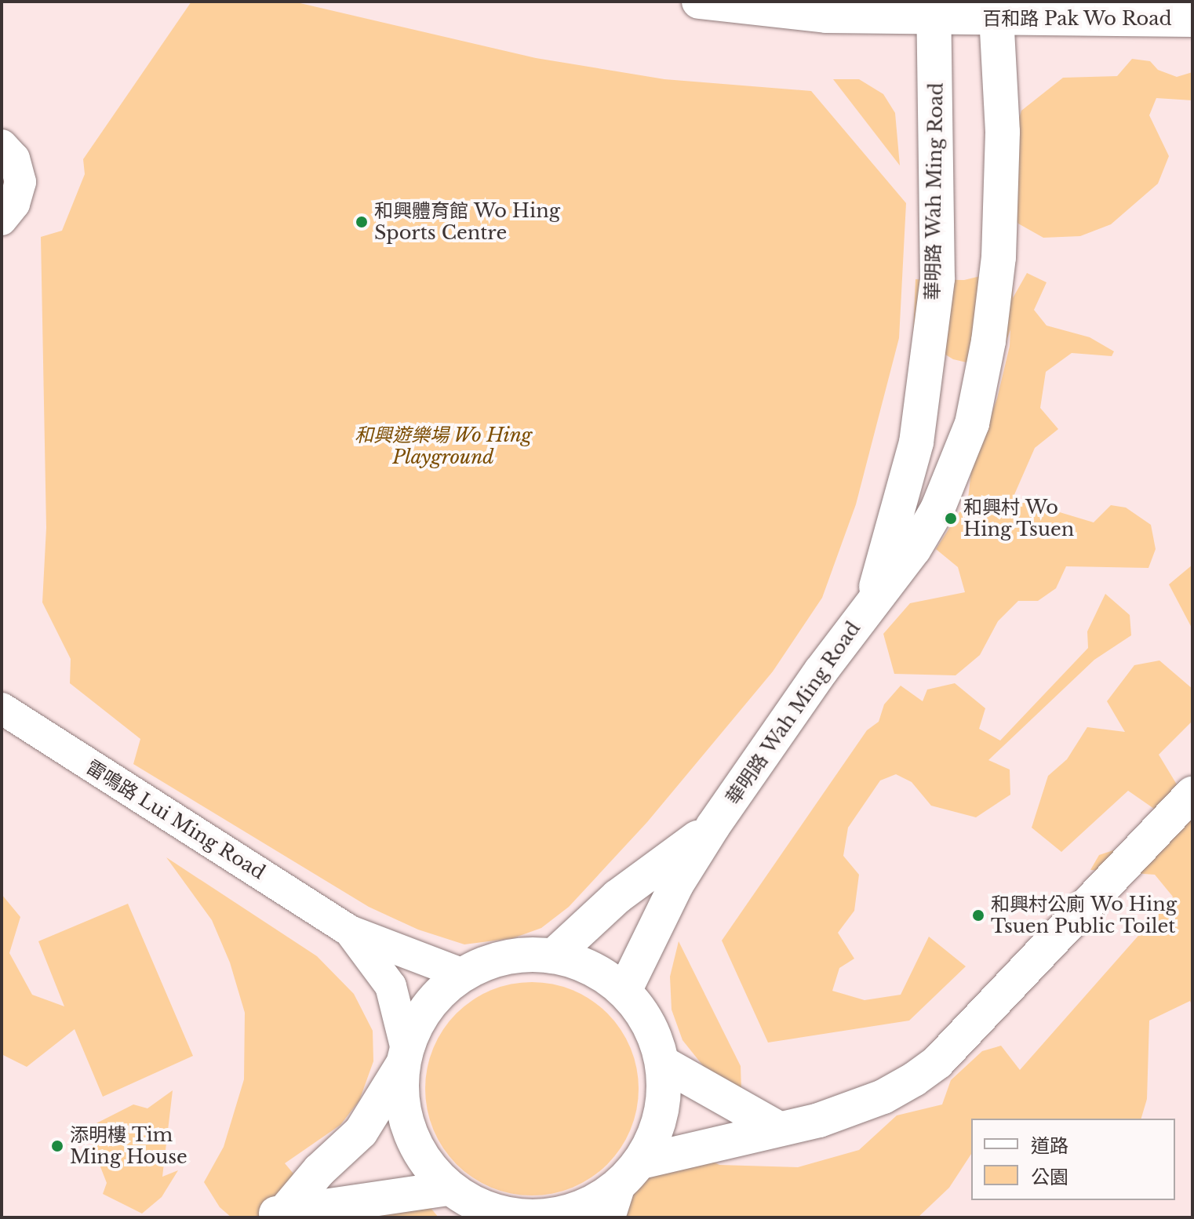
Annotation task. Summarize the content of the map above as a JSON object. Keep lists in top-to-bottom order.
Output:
{
  "streets": {
    "street": ["百和路 Pak Wo Road", "華明路 Wah Ming Road", "雷鳴路 Lui Ming Road"]
  },
  "crossings": [
    ["百和路 Pak Wo Road", "華明路 Wah Ming Road"]
  ],
  "parks": ["和興遊樂場 Wo Hing Playground"],
  "places": [
    "和興體育館 Wo Hing Sports Centre",
    "和興村 Wo Hing Tsuen",
    "和興村公廁 Wo Hing Tsuen Public Toilet",
    "添明樓 Tim Ming House"
  ],
  "legend": ["道路", "公園"]
}
